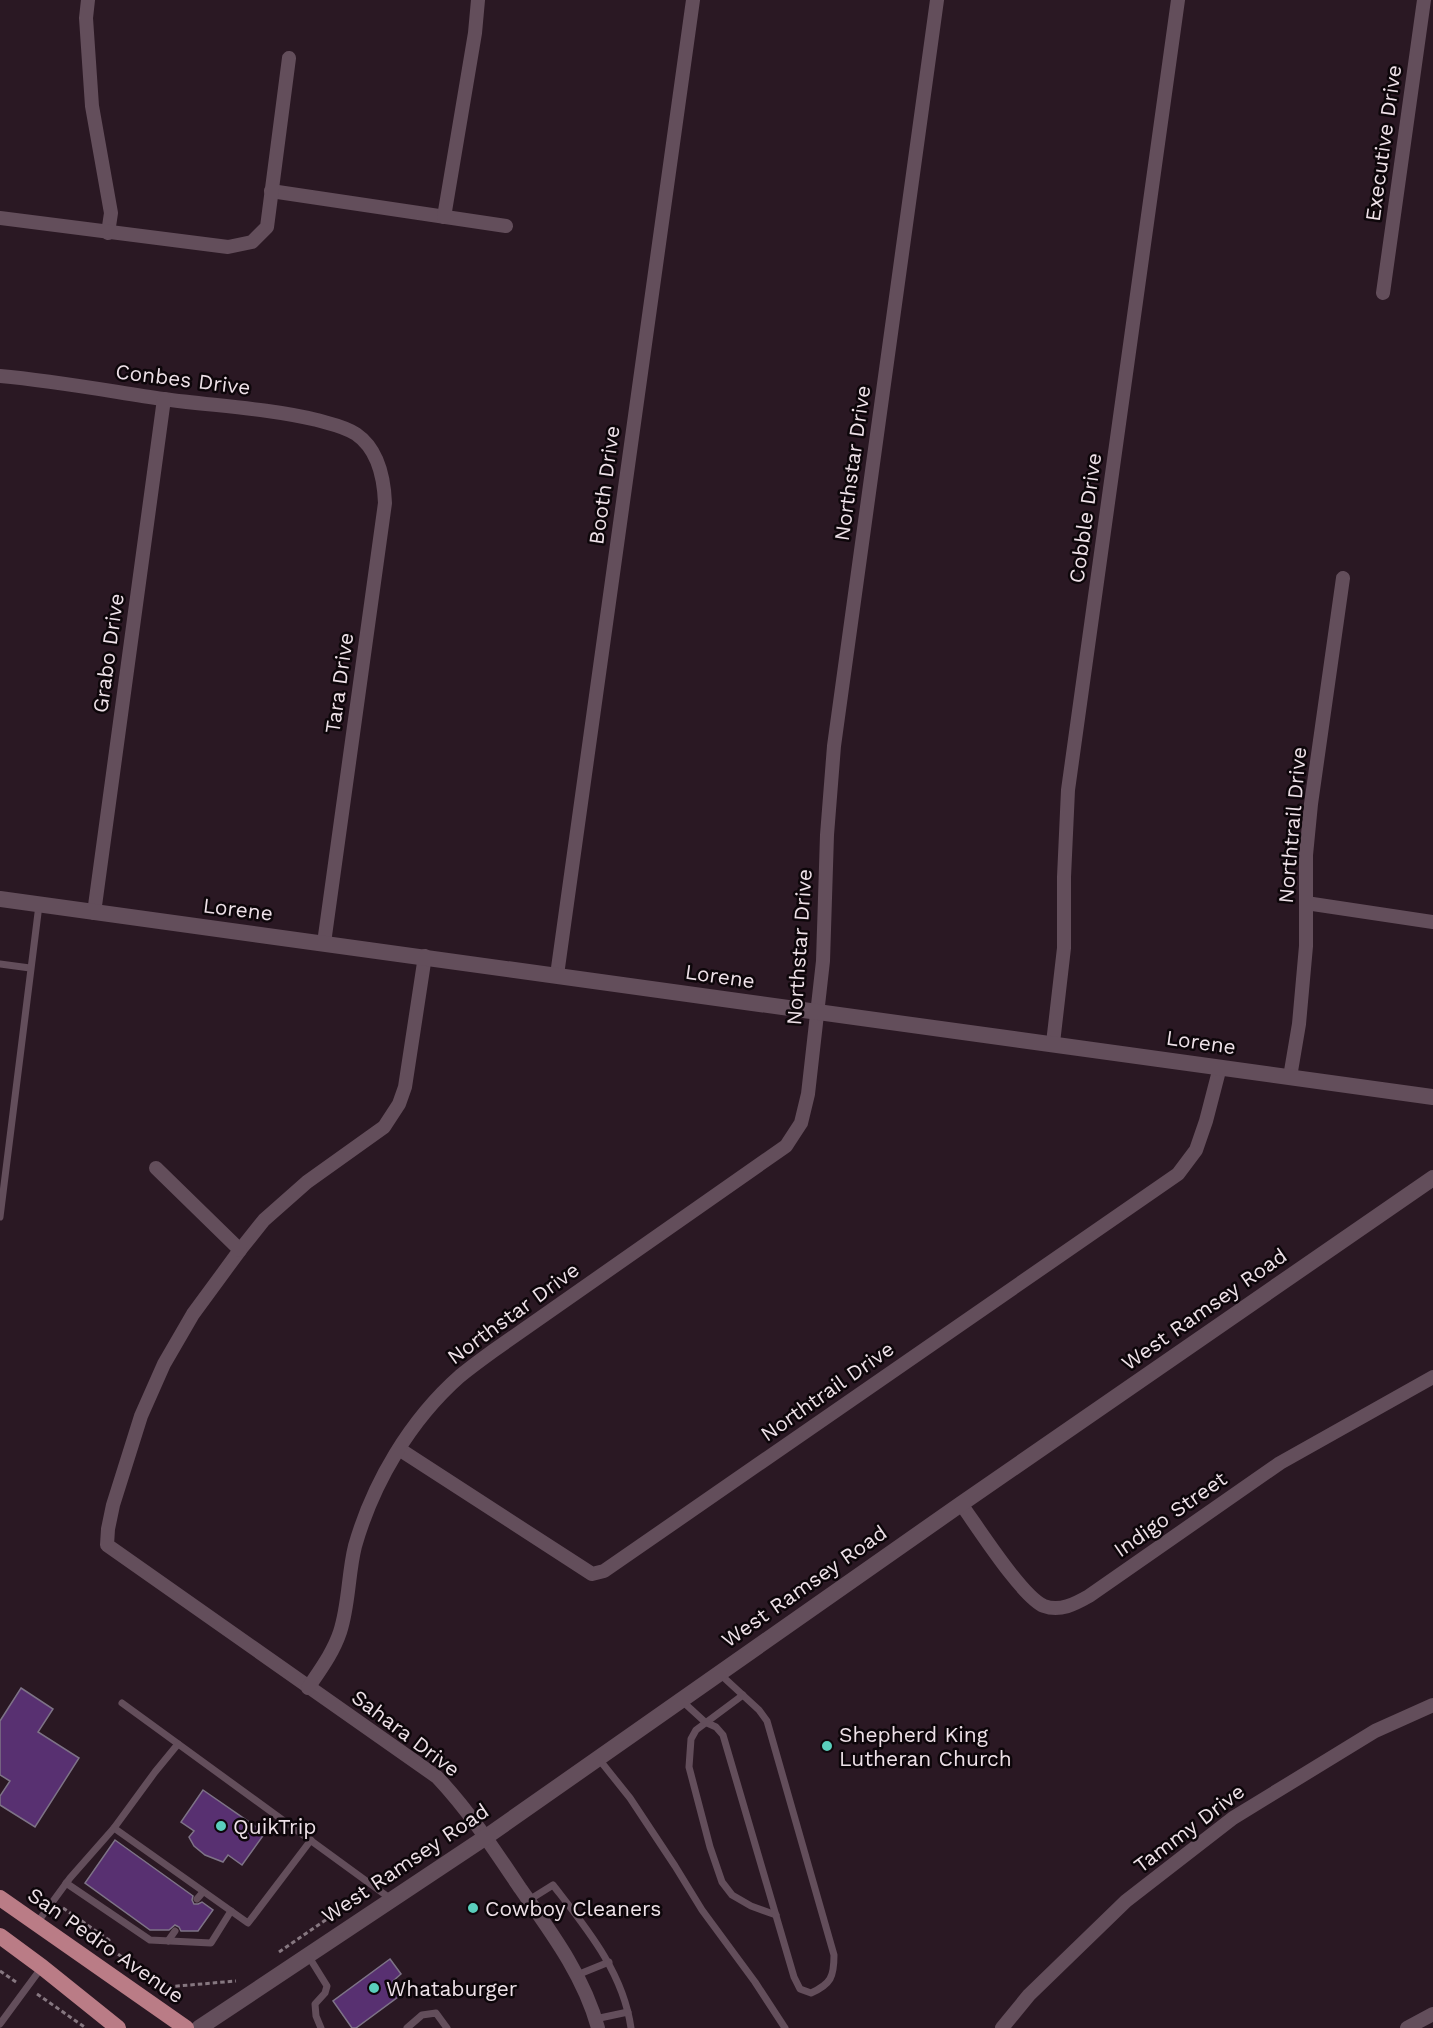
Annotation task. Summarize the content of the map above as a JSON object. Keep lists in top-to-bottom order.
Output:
{
  "streets": {
    "main road": ["San Pedro Avenue"],
    "street": [
      "Executive Drive",
      "Conbes Drive",
      "Northstar Drive",
      "Booth Drive",
      "Cobble Drive",
      "Grabo Drive",
      "Tara Drive",
      "Northtrail Drive",
      "Lorene",
      "West Ramsey Road",
      "Indigo Street",
      "Sahara Drive",
      "Tammy Drive"
    ]
  },
  "crossings": [
    ["Conbes Drive", "Grabo Drive"],
    ["Conbes Drive", "Tara Drive"],
    ["Northstar Drive", "Northtrail Drive"],
    ["Northstar Drive", "Lorene"],
    ["Northstar Drive", "Sahara Drive"],
    ["Booth Drive", "Lorene"],
    ["Cobble Drive", "Lorene"],
    ["Grabo Drive", "Lorene"],
    ["Tara Drive", "Lorene"],
    ["Northtrail Drive", "Lorene"],
    ["West Ramsey Road", "Indigo Street"],
    ["West Ramsey Road", "Sahara Drive"]
  ],
  "places": [
    "Shepherd King Lutheran Church",
    "QuikTrip",
    "Cowboy Cleaners",
    "Whataburger"
  ]
}
